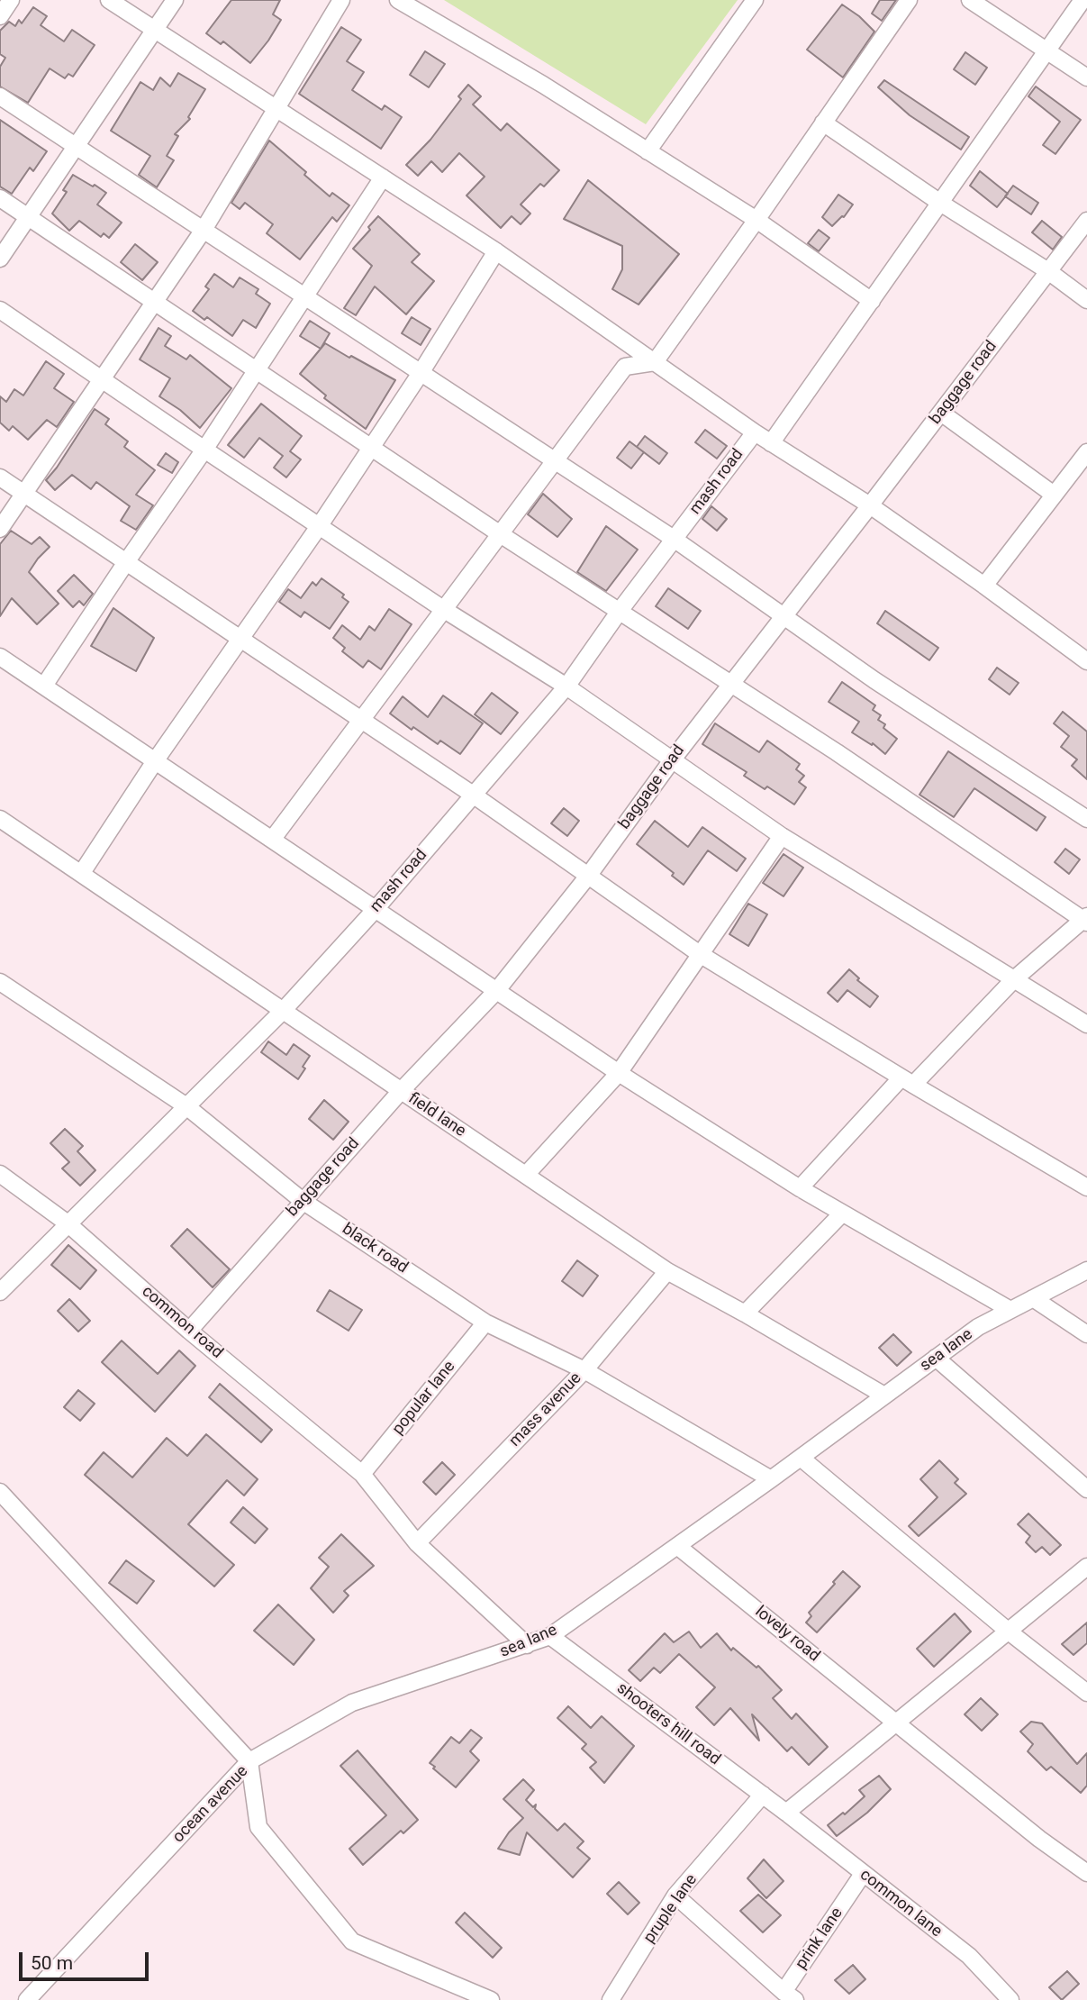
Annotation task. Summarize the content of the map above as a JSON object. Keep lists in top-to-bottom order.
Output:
{
  "streets": {
    "street": [
      "baggage road",
      "mash road",
      "field lane",
      "black road",
      "common road",
      "sea lane",
      "popular lane",
      "mass avenue",
      "lovely road",
      "shooters hill road",
      "ocean avenue",
      "common lane",
      "pruple lane",
      "prink lane"
    ]
  },
  "crossings": [
    ["baggage road", "field lane"],
    ["baggage road", "black road"],
    ["baggage road", "common road"],
    ["mash road", "field lane"],
    ["mash road", "black road"],
    ["mash road", "common road"],
    ["field lane", "sea lane"],
    ["field lane", "mass avenue"],
    ["black road", "sea lane"],
    ["black road", "popular lane"],
    ["black road", "mass avenue"],
    ["common road", "sea lane"],
    ["common road", "popular lane"],
    ["common road", "mass avenue"],
    ["sea lane", "lovely road"],
    ["sea lane", "shooters hill road"],
    ["sea lane", "ocean avenue"],
    ["shooters hill road", "common lane"],
    ["shooters hill road", "pruple lane"],
    ["common lane", "prink lane"]
  ],
  "scale_bar": "50 m"
}
